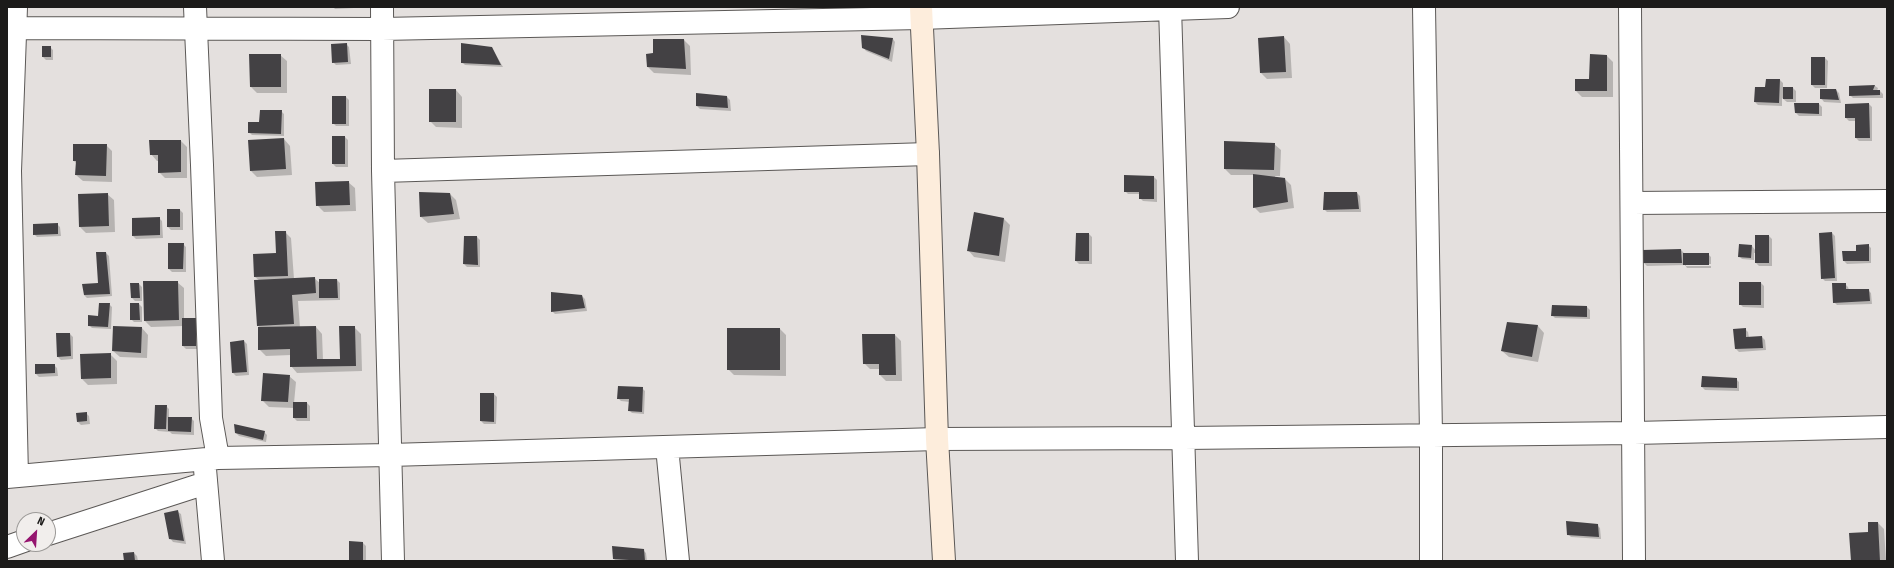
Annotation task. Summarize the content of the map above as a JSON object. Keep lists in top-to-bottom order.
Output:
{
  "north": "top right"
}
